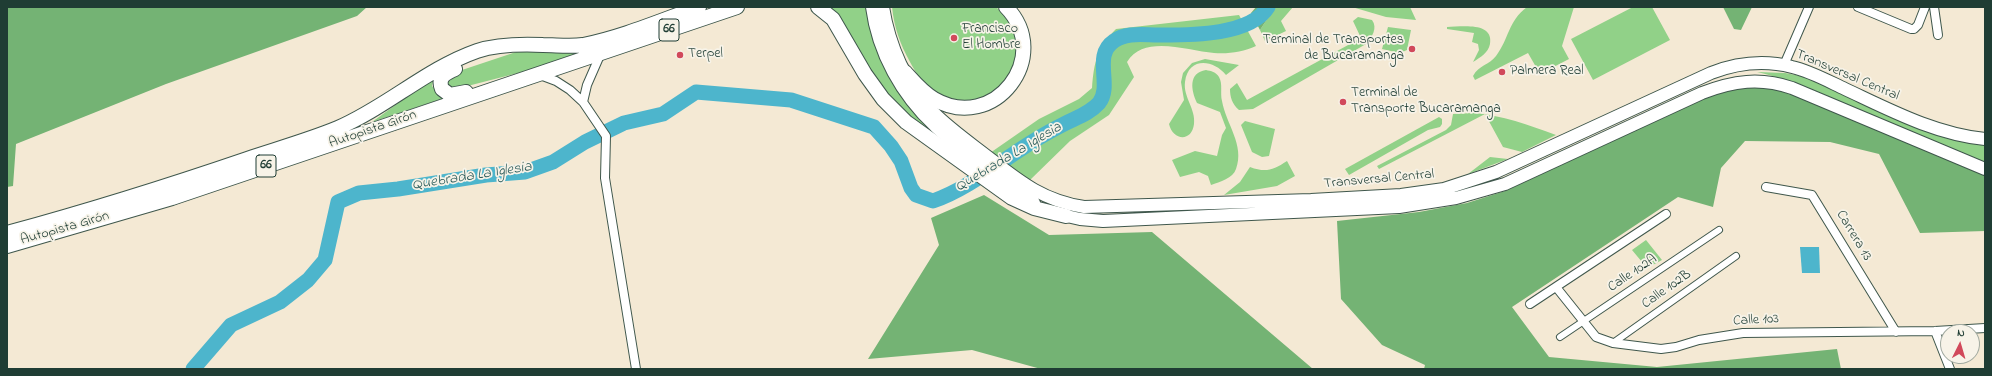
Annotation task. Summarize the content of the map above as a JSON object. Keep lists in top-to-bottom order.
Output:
{
  "streets": {
    "highway": ["66", "Autopista Girón"],
    "main road": ["Transversal Central"],
    "street": [
      "Carrera 13",
      "Calle 102A",
      "Calle 102B",
      "Calle 103"
    ]
  },
  "crossings": [
    ["Carrera 13", "Calle 103"],
    ["Calle 102A", "Calle 103"],
    ["Calle 102B", "Calle 103"]
  ],
  "water": ["Quebrada La Iglesia"],
  "places": [
    "Francisco El Hombre",
    "Terminal de Transportes de Bucaramanga",
    "Terpel",
    "Palmera Real",
    "Terminal de Transporte Bucaramanga"
  ],
  "north": "top"
}
